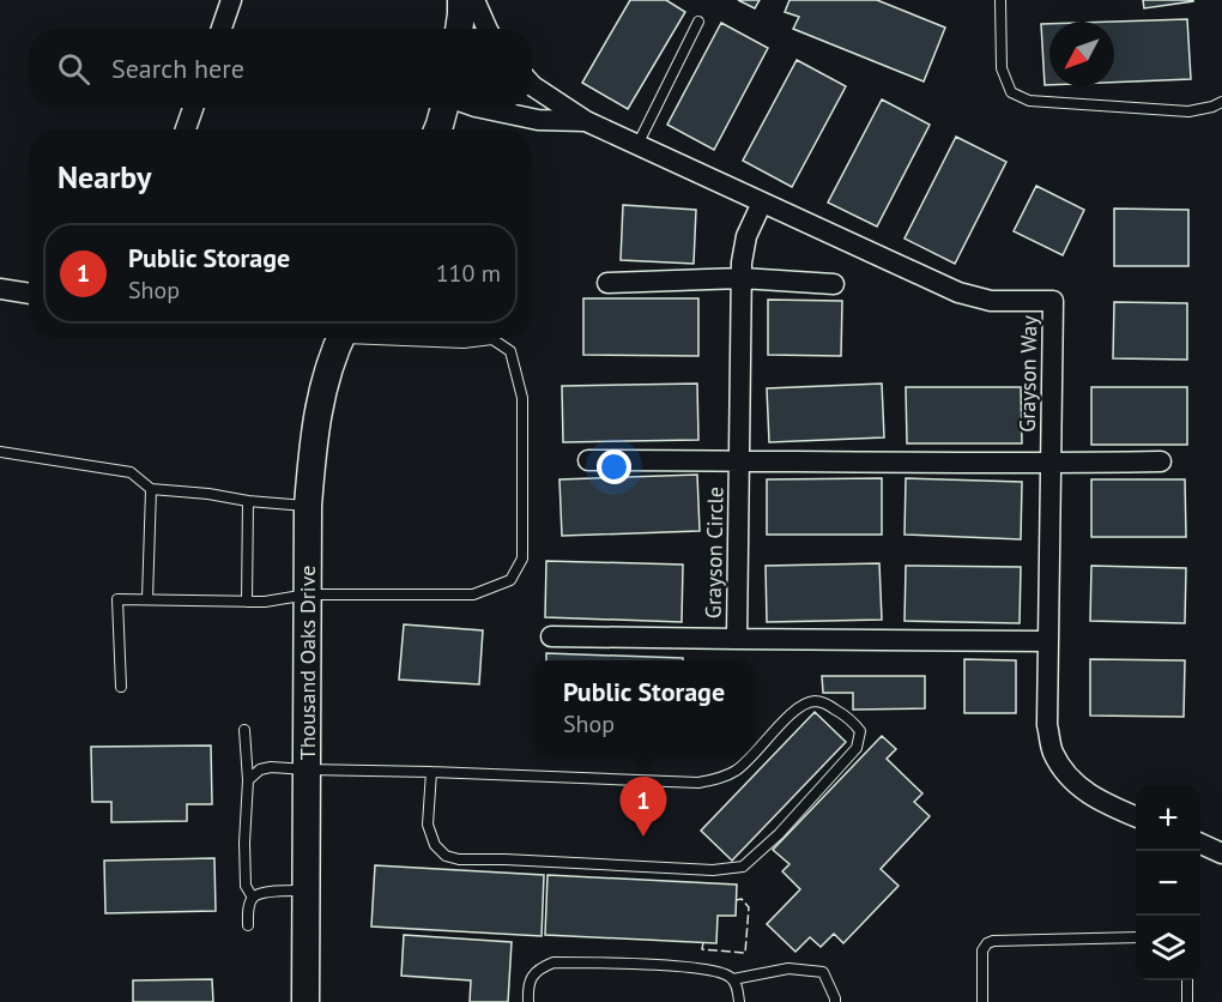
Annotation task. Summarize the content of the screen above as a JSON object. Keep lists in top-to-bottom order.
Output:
{
  "streets": {
    "main road": ["Thousand Oaks Drive"],
    "street": ["Grayson Way", "Grayson Circle"]
  },
  "crossings": [
    ["Grayson Way", "Grayson Circle"]
  ],
  "north": "bottom left",
  "page": {
    "search": "Search here",
    "heading": "Nearby",
    "list": [
      {
        "mark": "1",
        "name": "Public Storage",
        "note": "Shop",
        "value": "110 m"
      }
    ],
    "popup": ["Public Storage", "Shop"],
    "pins": "1",
    "map_buttons": ["+", "−"]
  }
}
